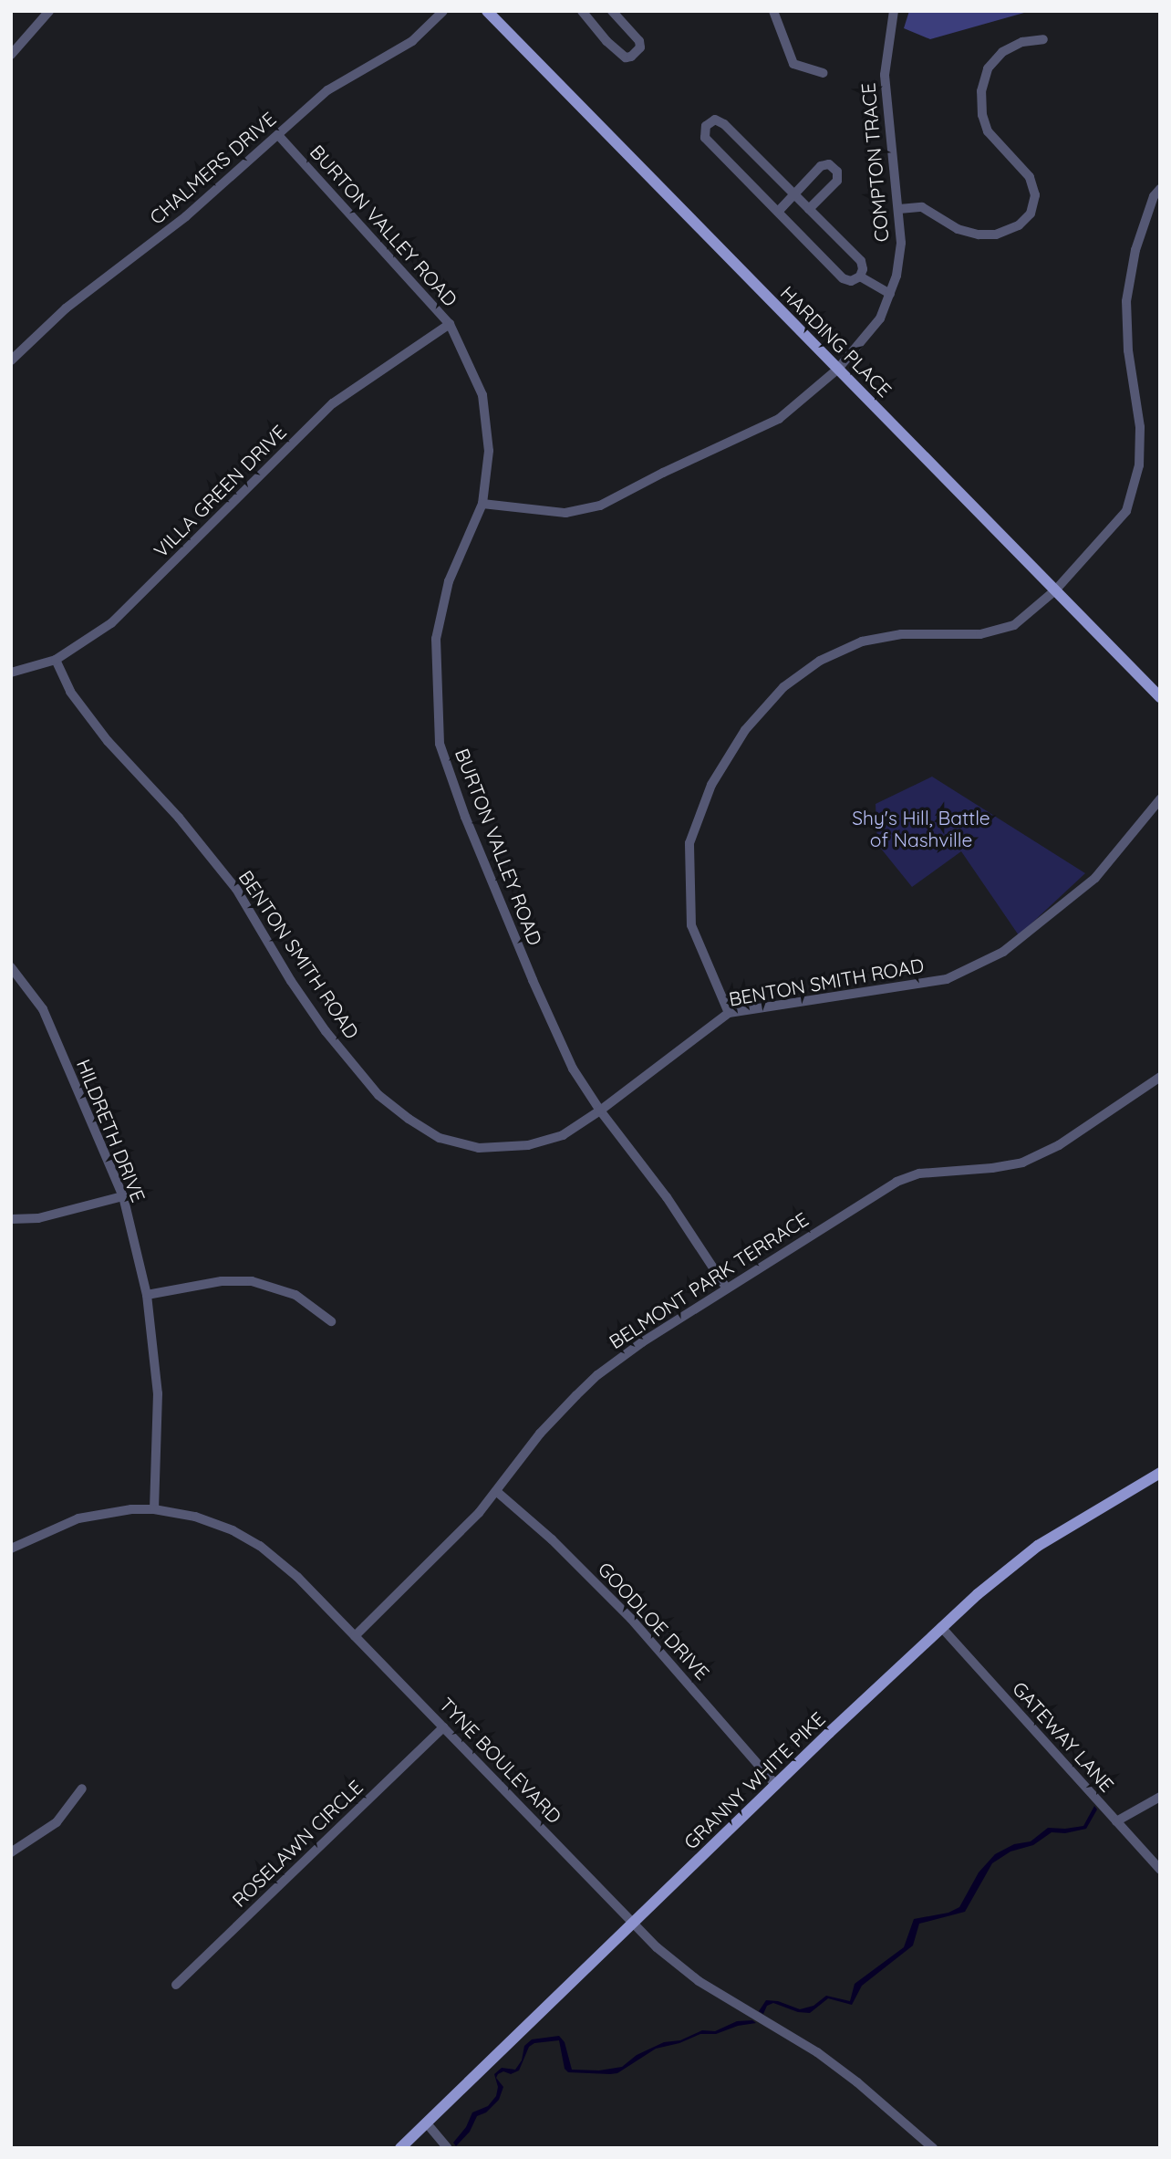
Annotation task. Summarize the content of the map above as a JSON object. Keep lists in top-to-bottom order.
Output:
{
  "streets": {
    "main road": ["HARDING PLACE", "GRANNY WHITE PIKE"],
    "street": [
      "COMPTON TRACE",
      "CHALMERS DRIVE",
      "BURTON VALLEY ROAD",
      "VILLA GREEN DRIVE",
      "BENTON SMITH ROAD",
      "HILDRETH DRIVE",
      "BELMONT PARK TERRACE",
      "GOODLOE DRIVE",
      "GATEWAY LANE",
      "TYNE BOULEVARD",
      "ROSELAWN CIRCLE"
    ]
  },
  "crossings": [
    ["COMPTON TRACE", "BURTON VALLEY ROAD"],
    ["COMPTON TRACE", "HARDING PLACE"],
    ["CHALMERS DRIVE", "BURTON VALLEY ROAD"],
    ["BURTON VALLEY ROAD", "VILLA GREEN DRIVE"],
    ["BURTON VALLEY ROAD", "BENTON SMITH ROAD"],
    ["BURTON VALLEY ROAD", "BELMONT PARK TERRACE"],
    ["VILLA GREEN DRIVE", "BENTON SMITH ROAD"],
    ["HILDRETH DRIVE", "TYNE BOULEVARD"],
    ["BELMONT PARK TERRACE", "GOODLOE DRIVE"],
    ["BELMONT PARK TERRACE", "TYNE BOULEVARD"],
    ["GOODLOE DRIVE", "GRANNY WHITE PIKE"],
    ["GATEWAY LANE", "GRANNY WHITE PIKE"],
    ["TYNE BOULEVARD", "GRANNY WHITE PIKE"],
    ["TYNE BOULEVARD", "ROSELAWN CIRCLE"]
  ],
  "parks": ["Shy's Hill, Battle of Nashville"]
}
